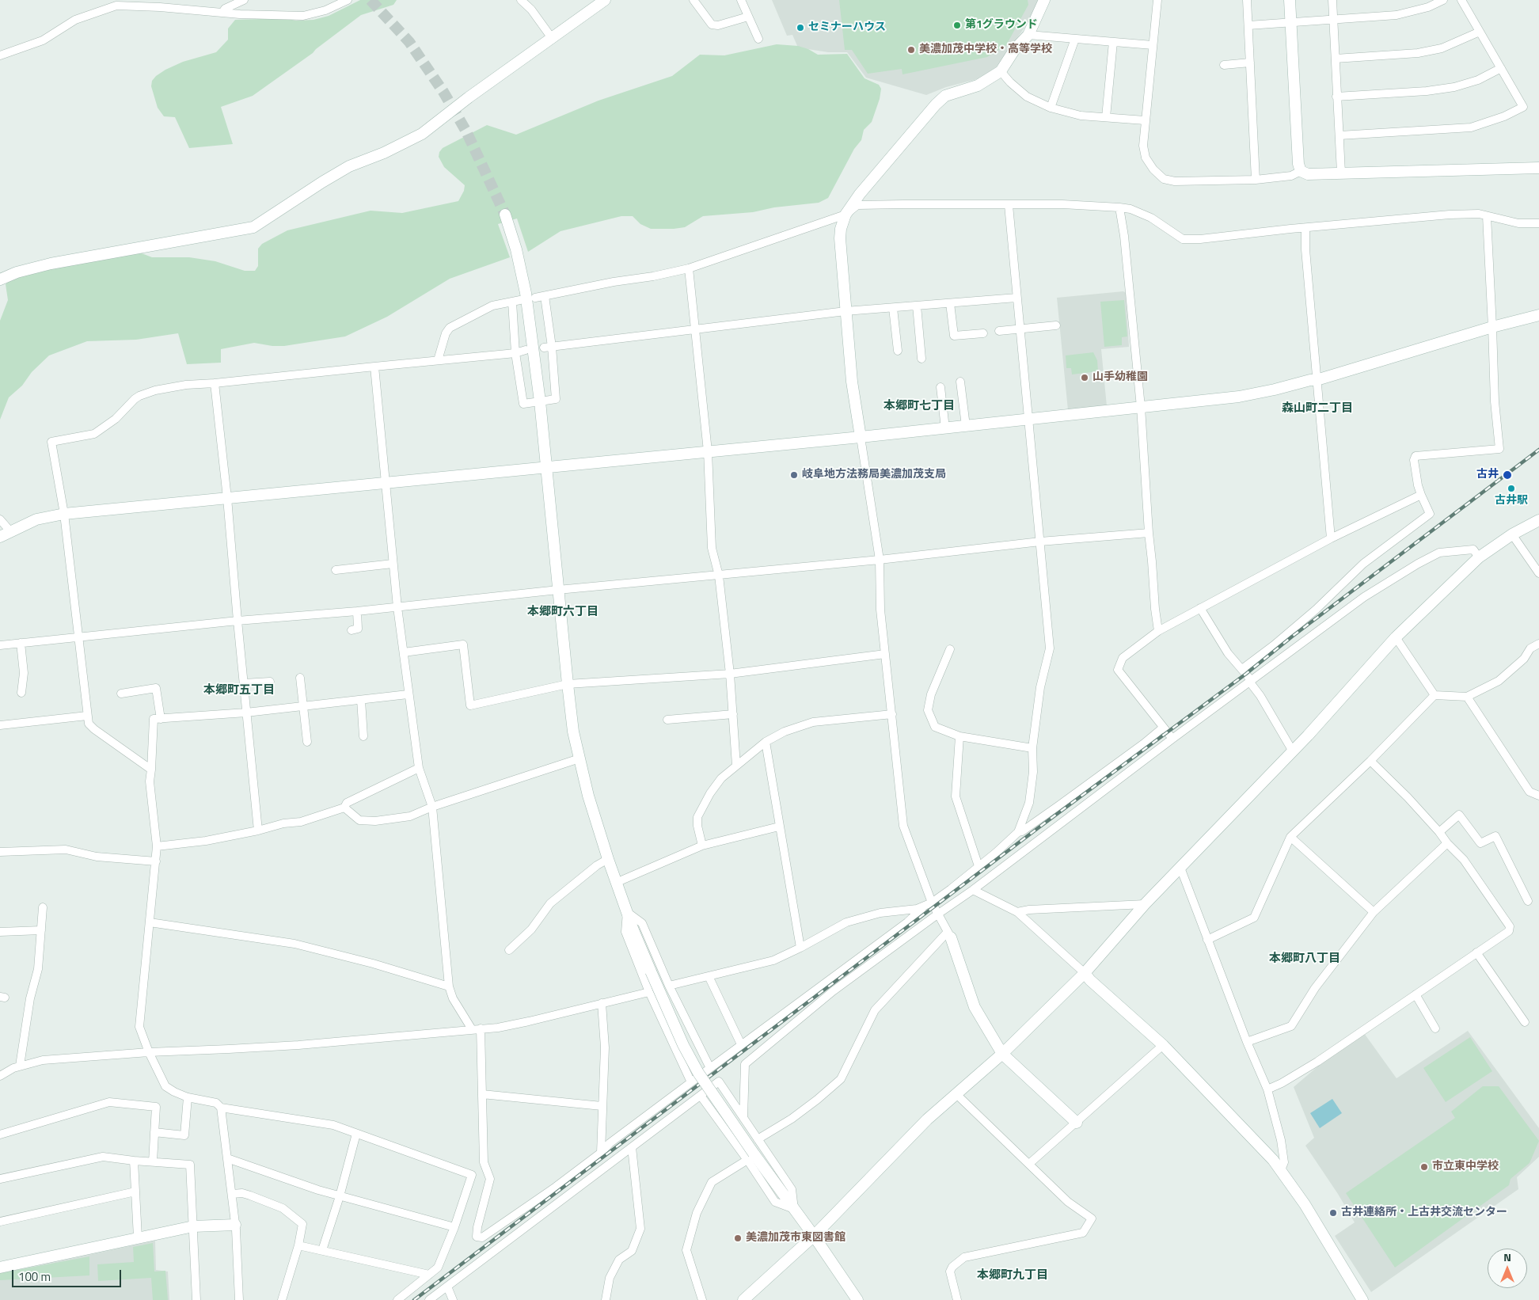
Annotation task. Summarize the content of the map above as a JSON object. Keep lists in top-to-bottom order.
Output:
{
  "districts": [
    "本郷町七丁目",
    "森山町二丁目",
    "本郷町六丁目",
    "本郷町五丁目",
    "本郷町八丁目",
    "本郷町九丁目"
  ],
  "places": [
    "第1グラウンド",
    "セミナーハウス",
    "美濃加茂中学校・高等学校",
    "山手幼稚園",
    "岐阜地方法務局美濃加茂支局",
    "古井",
    "古井駅",
    "市立東中学校",
    "古井連絡所・上古井交流センター",
    "美濃加茂市東図書館"
  ],
  "scale_bar": "100 m",
  "north": "top"
}
